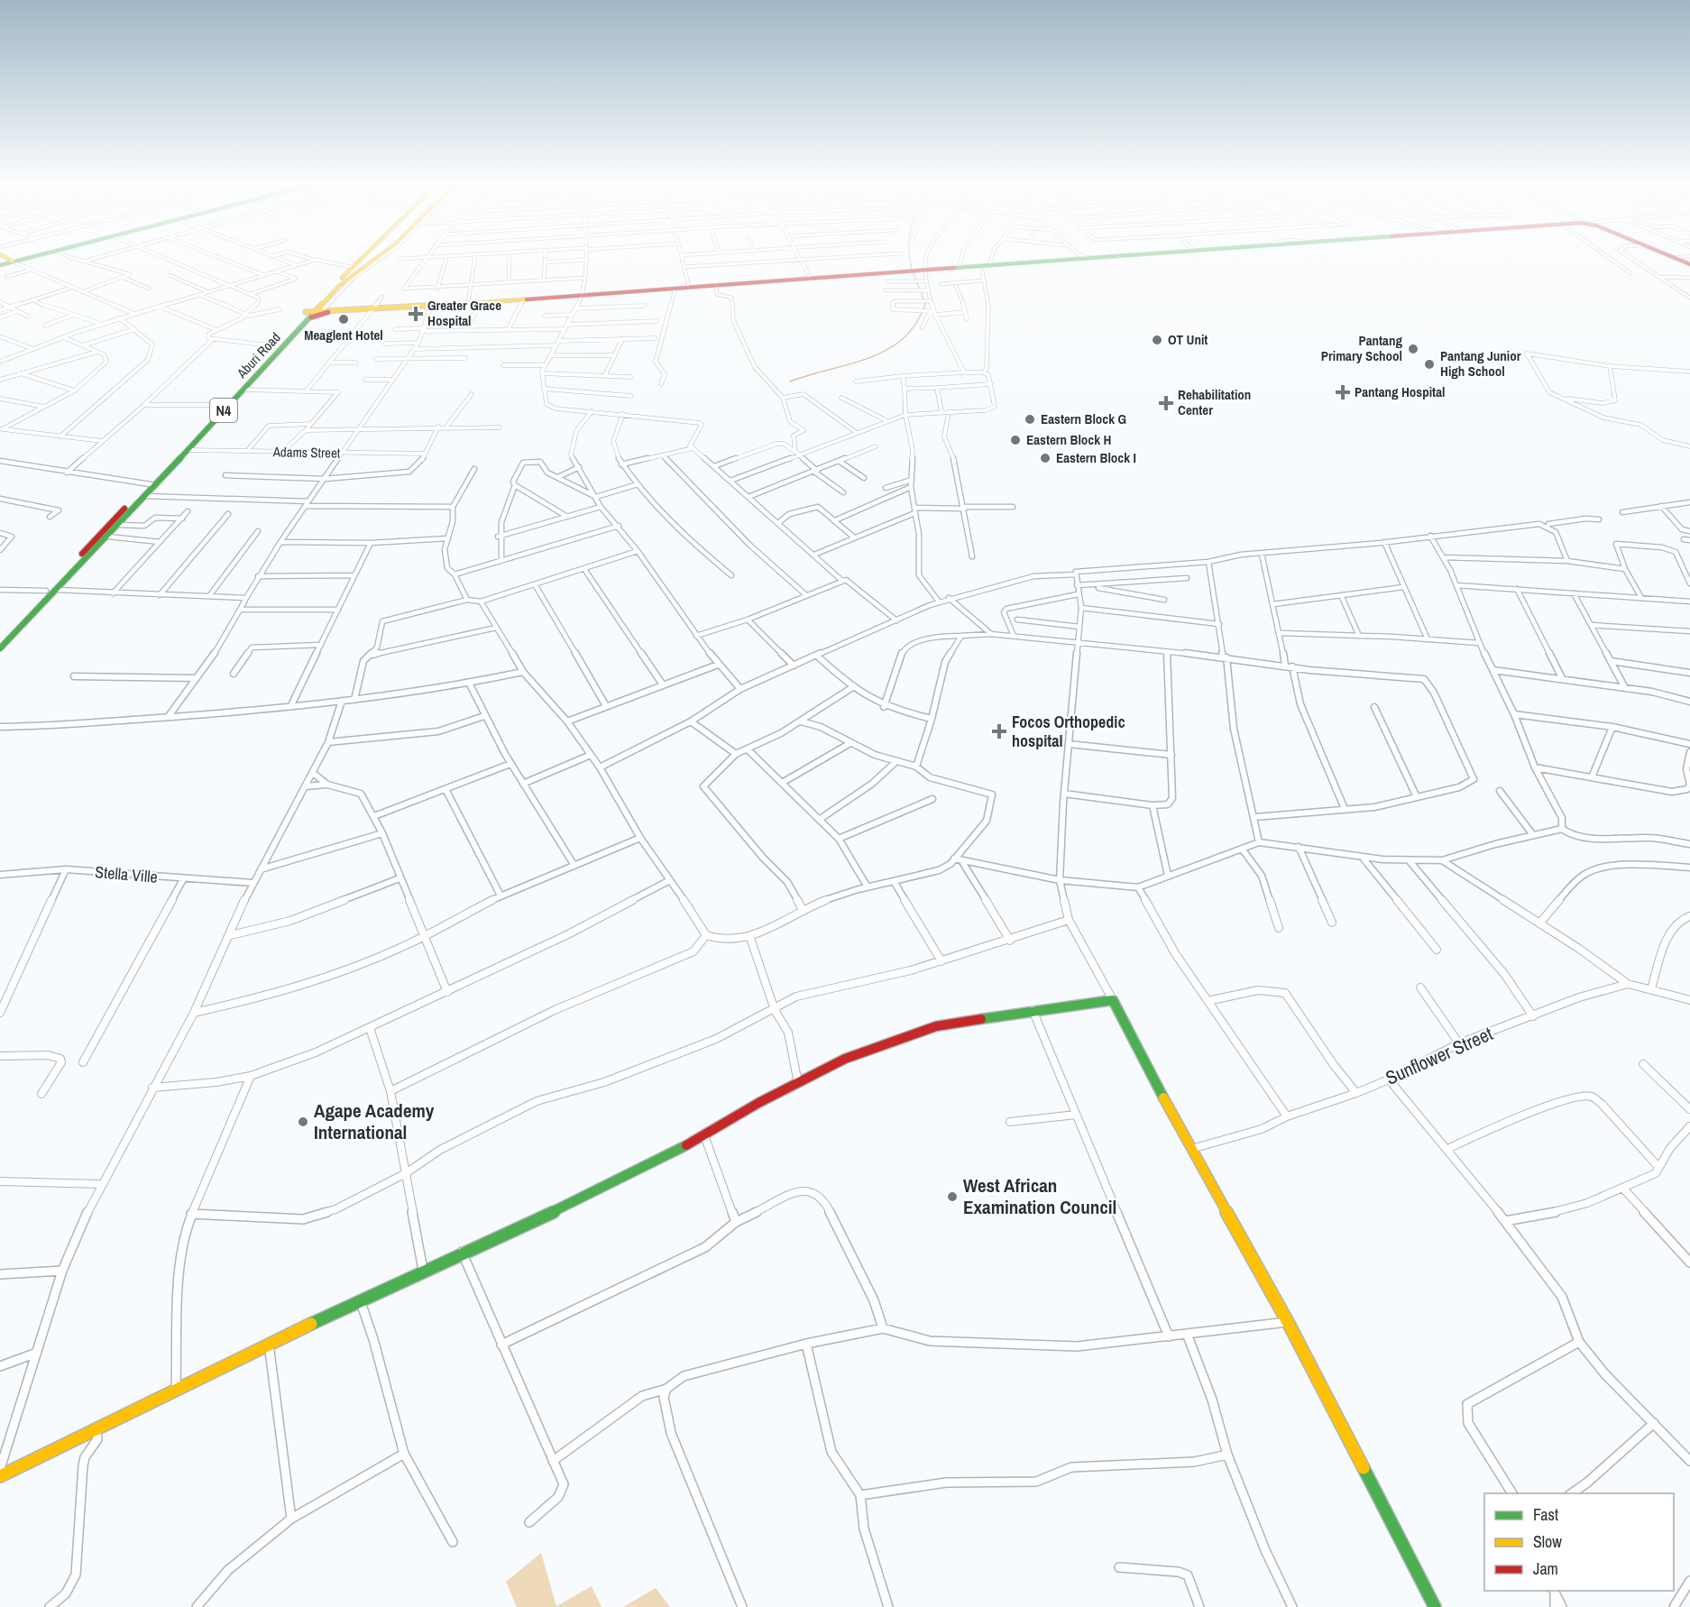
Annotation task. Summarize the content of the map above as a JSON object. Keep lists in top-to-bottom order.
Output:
{
  "streets": {
    "main road": ["Aburi Road", "N4"],
    "street": ["Adams Street", "Stella Ville", "Sunflower Street"]
  },
  "crossings": [
    ["Aburi Road", "Adams Street"]
  ],
  "places": {
    "health": [
      "Greater Grace Hospital",
      "Pantang Hospital",
      "Rehabilitation Center",
      "Focos Orthopedic hospital"
    ],
    "other": [
      "Meaglent Hotel",
      "OT Unit",
      "Pantang Primary School",
      "Pantang Junior High School",
      "Eastern Block G",
      "Eastern Block H",
      "Eastern Block I",
      "Agape Academy International",
      "West African Examination Council"
    ]
  },
  "legend": ["Fast", "Slow", "Jam"]
}
